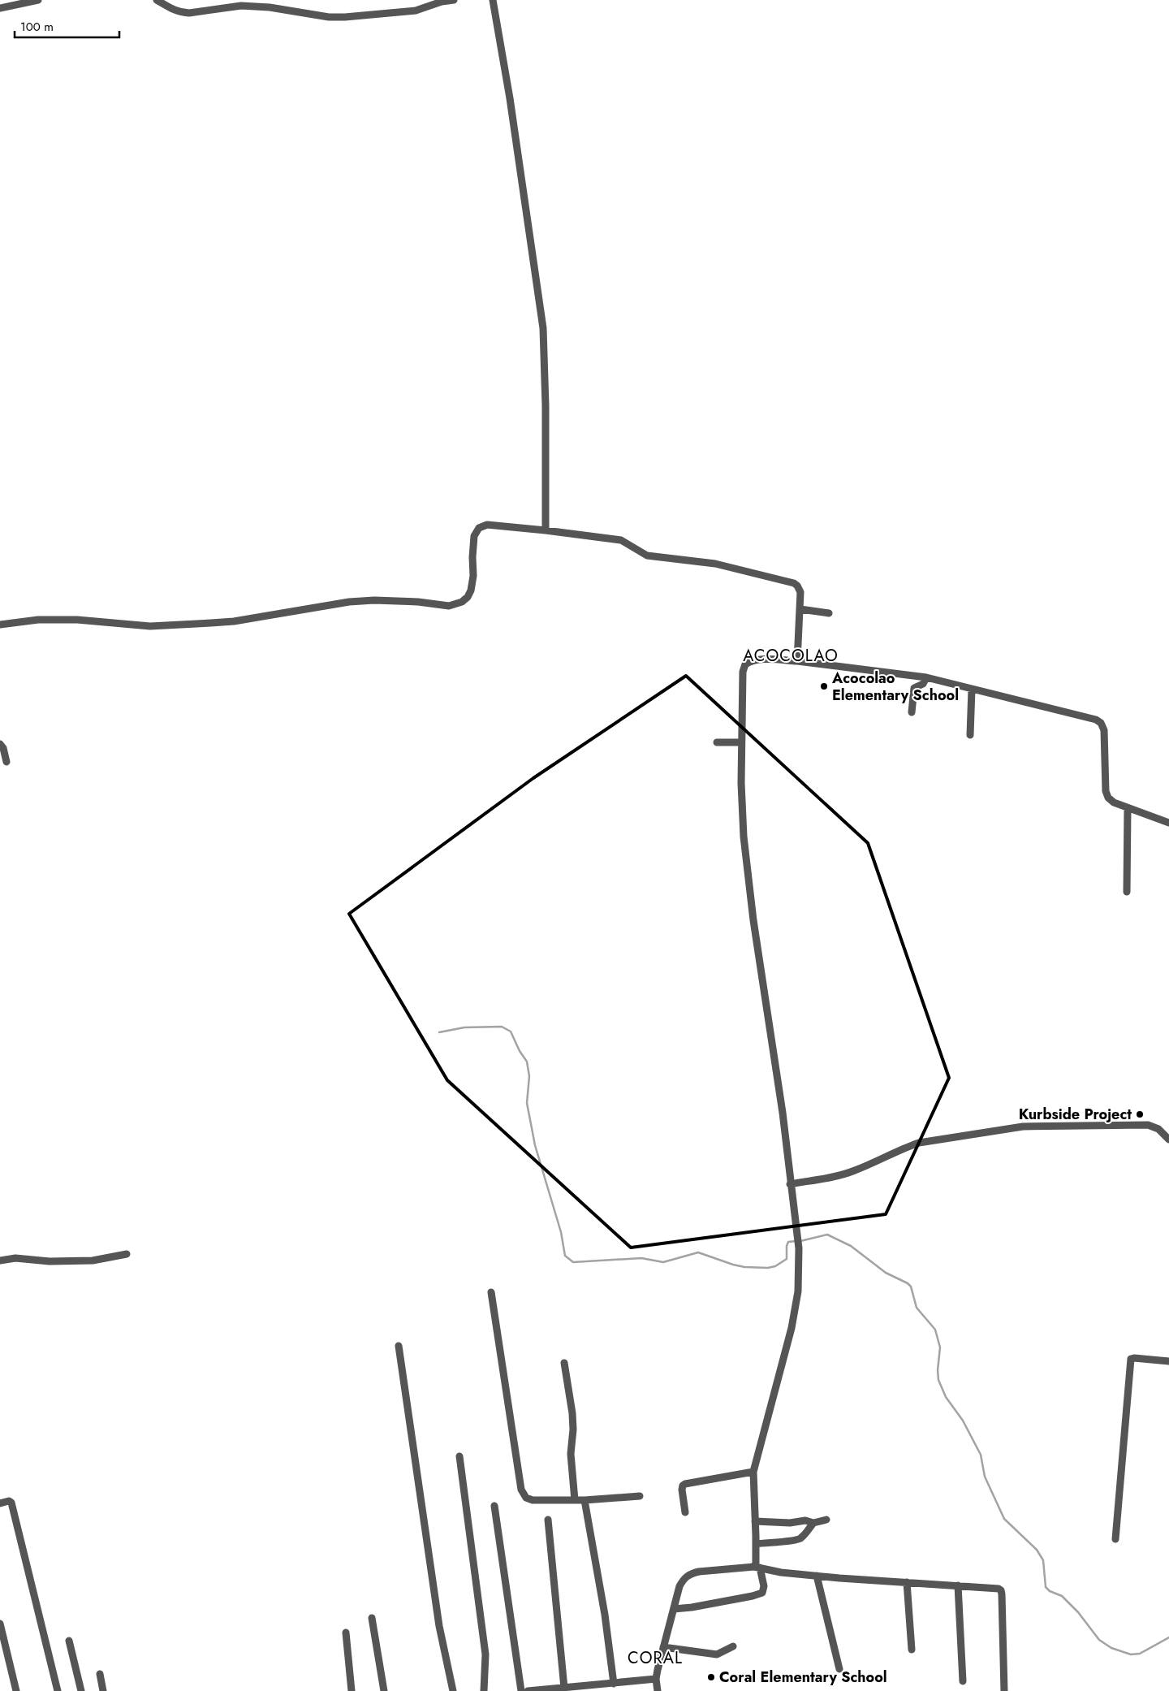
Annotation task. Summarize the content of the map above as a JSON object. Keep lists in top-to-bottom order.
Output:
{
  "districts": ["ACOCOLAO", "CORAL"],
  "places": ["Acocolao Elementary School", "Kurbside Project", "Coral Elementary School"],
  "scale_bar": "100 m"
}
